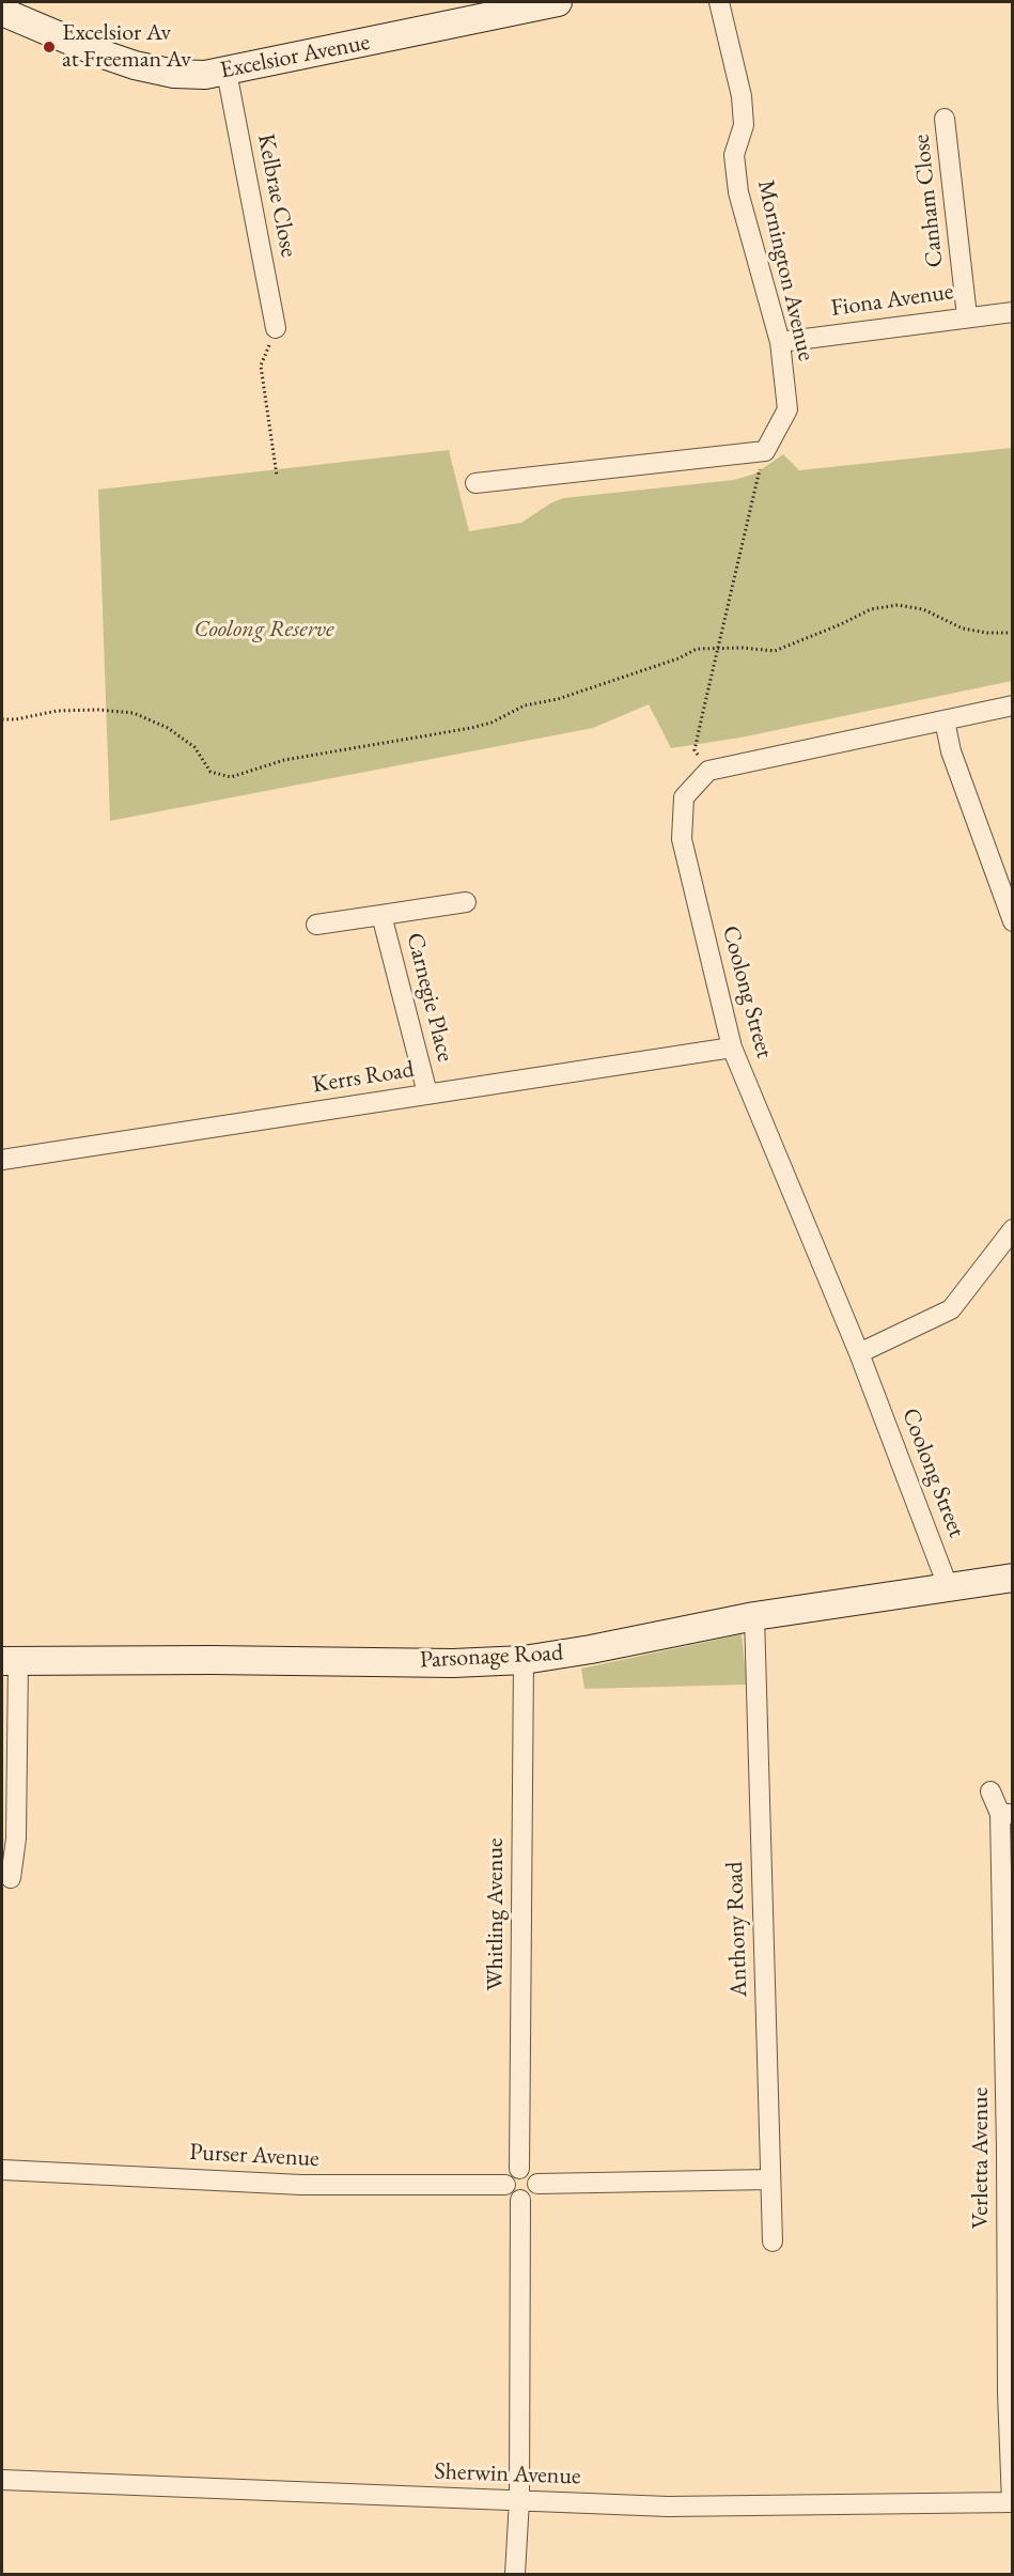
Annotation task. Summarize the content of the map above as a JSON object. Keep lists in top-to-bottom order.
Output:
{
  "streets": {
    "street": [
      "Excelsior Avenue",
      "Kelbrae Close",
      "Canham Close",
      "Mornington Avenue",
      "Fiona Avenue",
      "Coolong Street",
      "Carnegie Place",
      "Kerrs Road",
      "Parsonage Road",
      "Whitling Avenue",
      "Anthony Road",
      "Purser Avenue",
      "Verletta Avenue",
      "Sherwin Avenue"
    ]
  },
  "crossings": [
    ["Excelsior Avenue", "Kelbrae Close"],
    ["Canham Close", "Fiona Avenue"],
    ["Mornington Avenue", "Fiona Avenue"],
    ["Coolong Street", "Kerrs Road"],
    ["Coolong Street", "Parsonage Road"],
    ["Carnegie Place", "Kerrs Road"],
    ["Parsonage Road", "Whitling Avenue"],
    ["Parsonage Road", "Anthony Road"],
    ["Whitling Avenue", "Purser Avenue"],
    ["Verletta Avenue", "Sherwin Avenue"]
  ],
  "parks": ["Coolong Reserve"],
  "places": ["Excelsior Av at Freeman Av"]
}
